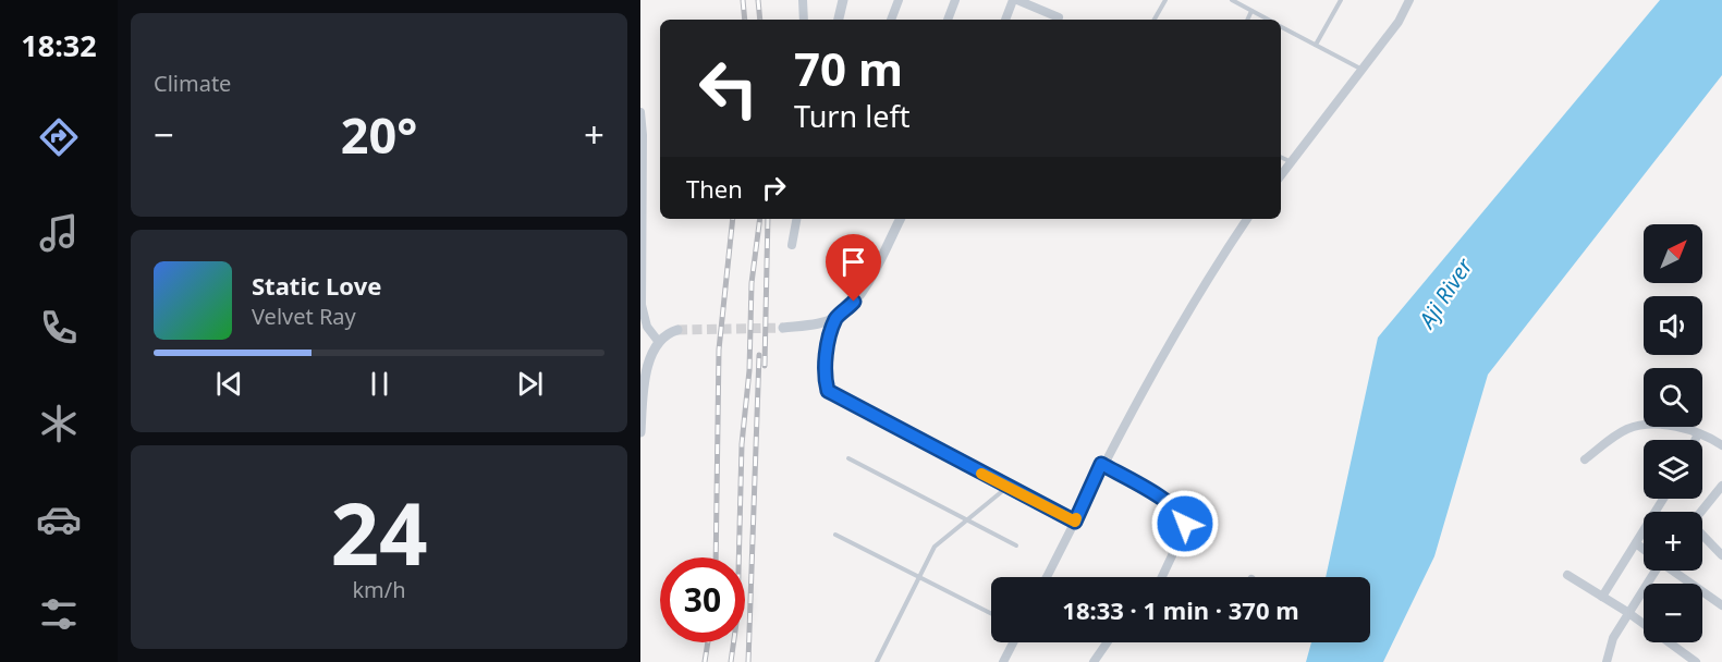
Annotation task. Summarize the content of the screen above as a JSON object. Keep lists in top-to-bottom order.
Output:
{
  "water": ["Aji River"],
  "north": "top right",
  "page": {
    "tabs": "18:32",
    "tile": [
      "Climate",
      ["24", "km/h"]
    ],
    "turn": ["70 m", "Turn left"],
    "heat": ["−", "20°", "+"],
    "then": "Then",
    "map_buttons": ["+", "−"],
    "song": ["Static Love", "Velvet Ray"],
    "limit": "30",
    "trip": "18:33 · 1 min · 370 m"
  }
}
